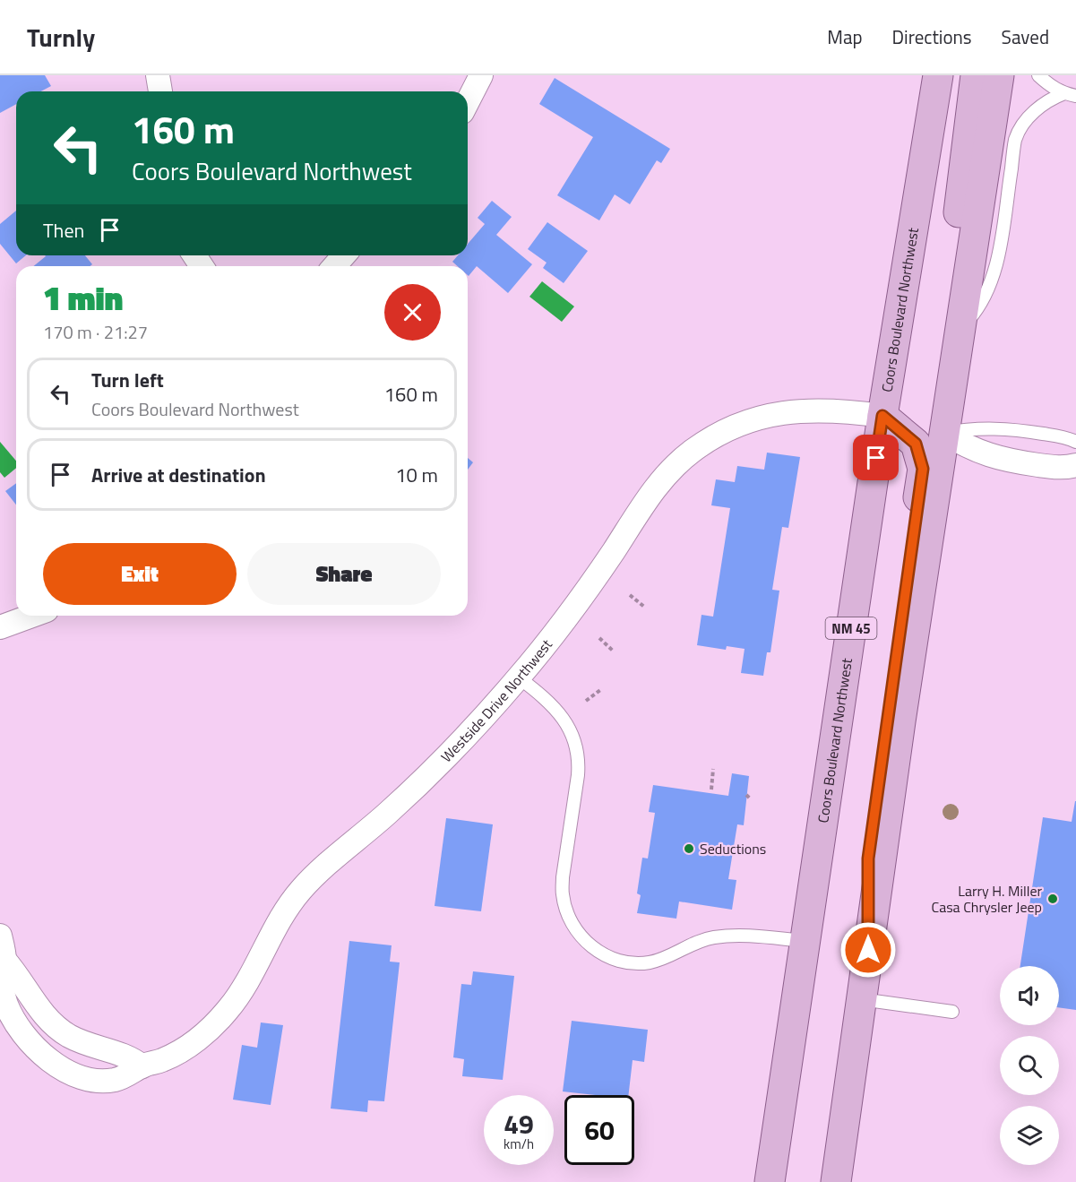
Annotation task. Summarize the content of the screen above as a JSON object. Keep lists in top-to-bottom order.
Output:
{
  "streets": {
    "main road": ["Coors Boulevard Northwest", "NM 45"],
    "street": ["Westside Drive Northwest"]
  },
  "crossings": [
    ["Coors Boulevard Northwest", "Westside Drive Northwest"]
  ],
  "places": ["Seductions", "Larry H. Miller Casa Chrysler Jeep"],
  "page": {
    "header": "Turnly",
    "nav": ["Map", "Directions", "Saved"],
    "turn": ["160 m", "Coors Boulevard Northwest"],
    "then": "Then",
    "heading": ["1 min", "170 m · 21:27"],
    "list": [
      {
        "name": "Turn left",
        "note": "Coors Boulevard Northwest",
        "value": "160 m"
      },
      {
        "name": "Arrive at destination",
        "value": "10 m"
      }
    ],
    "buttons": ["Exit", "Share"],
    "speed": "49 km/h",
    "limit": "60"
  }
}
